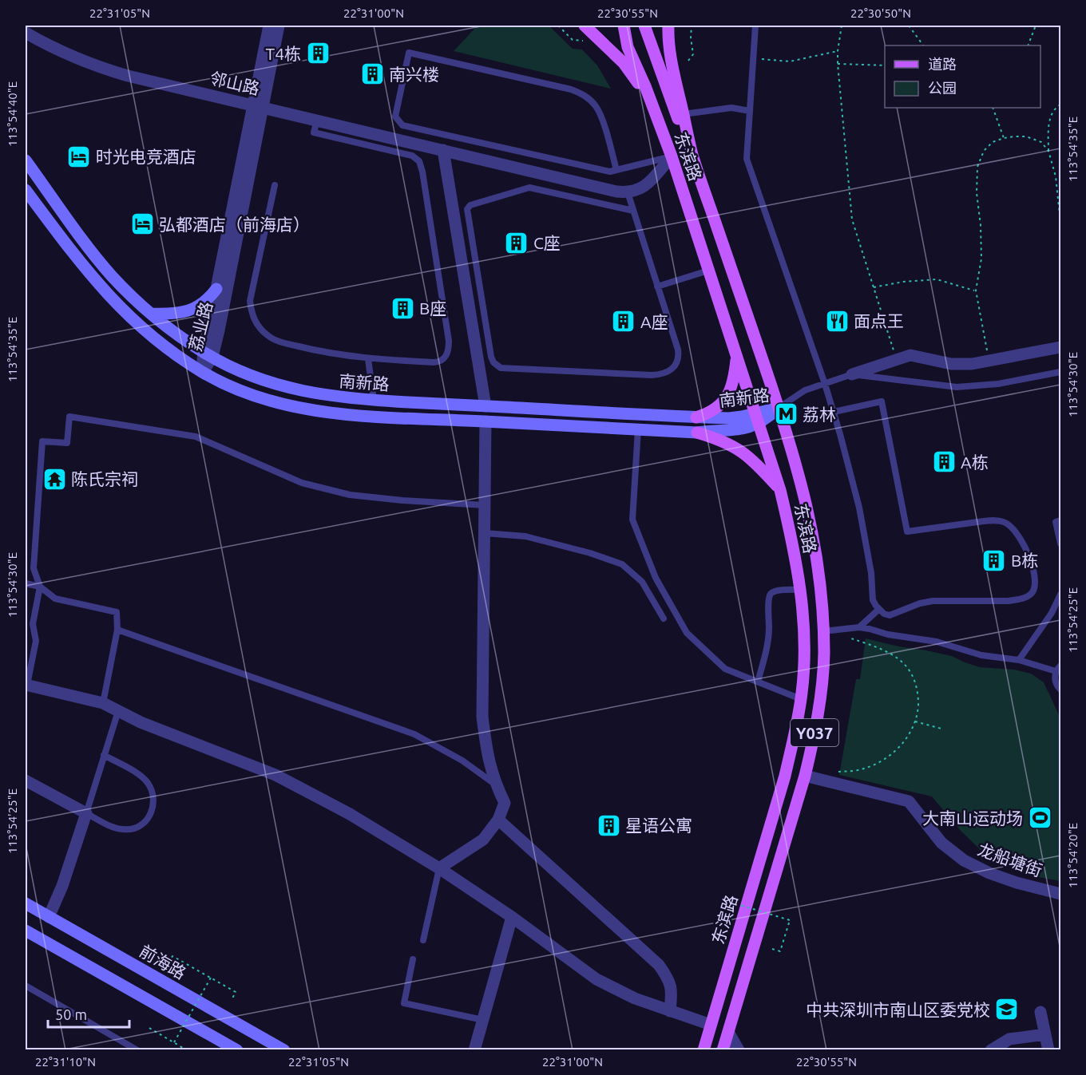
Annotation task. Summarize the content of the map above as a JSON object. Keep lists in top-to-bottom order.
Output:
{
  "streets": {
    "main road": [
      "东滨路",
      "南新路",
      "Y037",
      "前海路"
    ],
    "street": ["邻山路", "荔业路", "龙船塘街"]
  },
  "crossings": [
    ["邻山路", "荔业路"],
    ["东滨路", "南新路"],
    ["东滨路", "龙船塘街"],
    ["荔业路", "南新路"]
  ],
  "places": {
    "building": [
      "T4栋",
      "南兴楼",
      "C座",
      "B座",
      "A座",
      "A栋",
      "B栋",
      "星语公寓"
    ],
    "hotel": ["时光电竞酒店", "弘都酒店（前海店）"],
    "restaurant": ["面点王"],
    "metro station": ["荔林"],
    "temple": ["陈氏宗祠"],
    "sports": ["大南山运动场"],
    "school or university": ["中共深圳市南山区委党校"]
  },
  "legend": ["道路", "公园"],
  "scale_bar": "50 m",
  "coordinates": [
    "22°31'05\"N",
    "22°31'00\"N",
    "22°30'55\"N",
    "22°30'50\"N",
    "113°54'40\"E",
    "113°54'35\"E",
    "113°54'30\"E",
    "113°54'25\"E",
    "113°54'20\"E",
    "22°31'10\"N"
  ]
}
